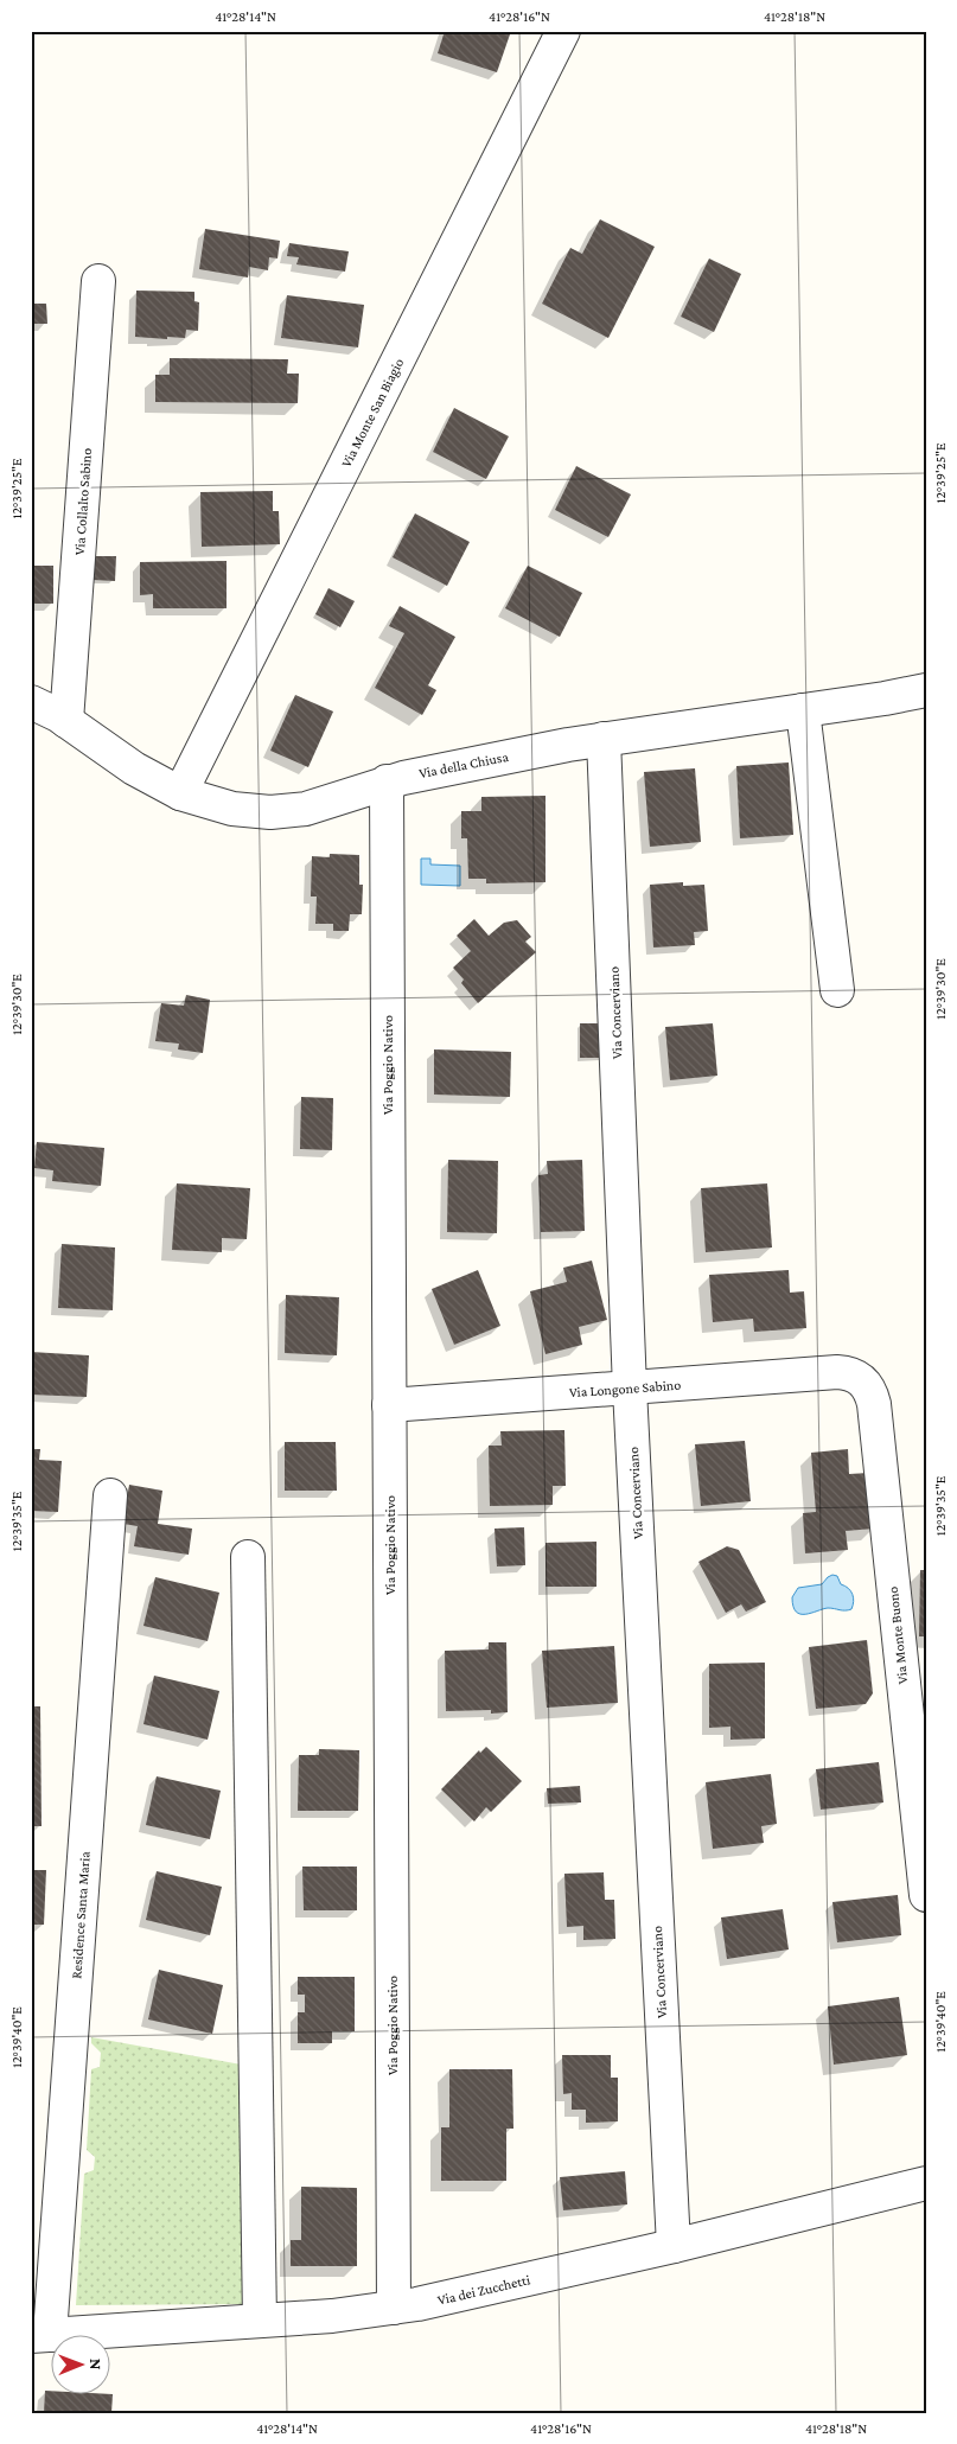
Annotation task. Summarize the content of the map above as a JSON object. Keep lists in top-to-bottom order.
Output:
{
  "streets": {
    "street": [
      "Via Monte San Biagio",
      "Via Collalto Sabino",
      "Via della Chiusa",
      "Via Concerviano",
      "Via Poggio Nativo",
      "Via Longone Sabino",
      "Via Monte Buono",
      "Residence Santa Maria",
      "Via dei Zucchetti"
    ]
  },
  "crossings": [
    ["Via Monte San Biagio", "Via della Chiusa"],
    ["Via Collalto Sabino", "Via della Chiusa"],
    ["Via della Chiusa", "Via Concerviano"],
    ["Via della Chiusa", "Via Poggio Nativo"],
    ["Via Concerviano", "Via Longone Sabino"],
    ["Via Concerviano", "Via dei Zucchetti"],
    ["Via Poggio Nativo", "Via Longone Sabino"],
    ["Via Poggio Nativo", "Via dei Zucchetti"],
    ["Via Longone Sabino", "Via Monte Buono"],
    ["Residence Santa Maria", "Via dei Zucchetti"]
  ],
  "north": "right",
  "coordinates": [
    "41°28'14\"N",
    "41°28'16\"N",
    "41°28'18\"N",
    "12°39'25\"E",
    "12°39'30\"E",
    "12°39'35\"E",
    "12°39'40\"E"
  ]
}
